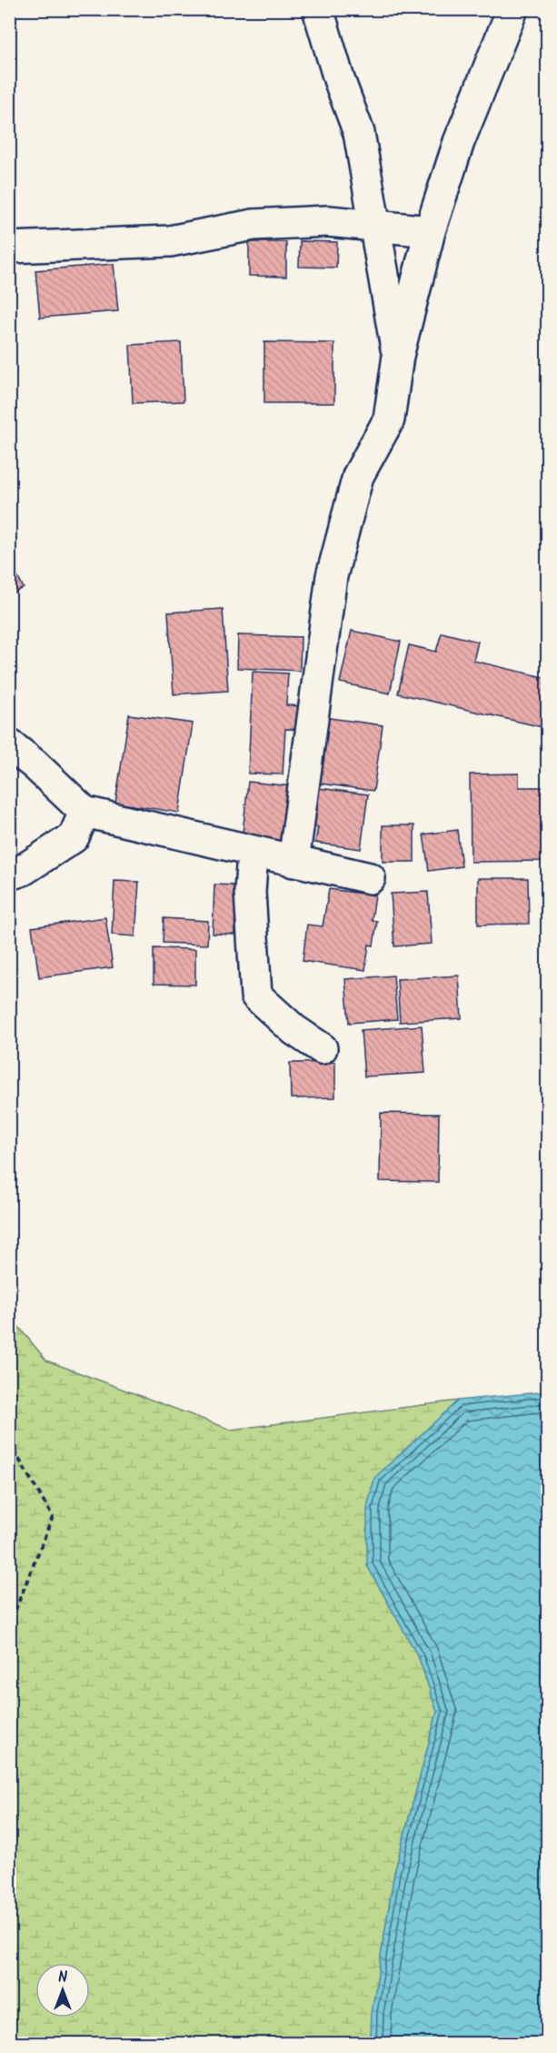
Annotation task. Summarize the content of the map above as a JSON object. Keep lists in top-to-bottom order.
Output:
{
  "north": "top"
}
